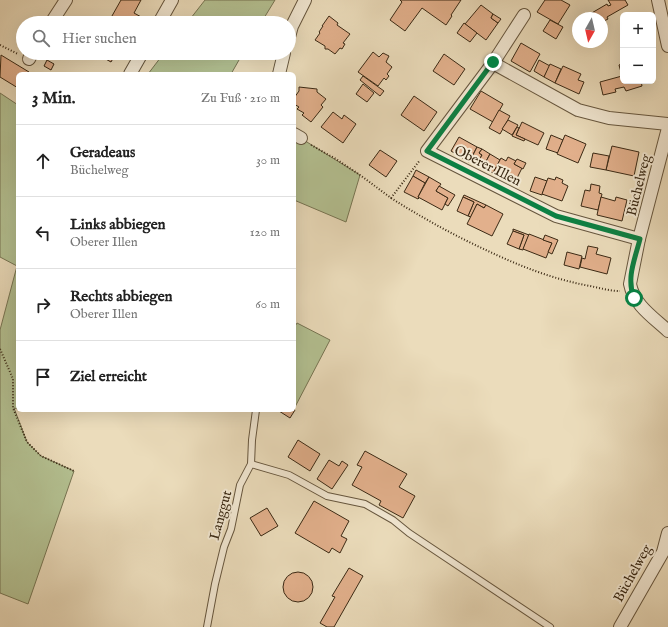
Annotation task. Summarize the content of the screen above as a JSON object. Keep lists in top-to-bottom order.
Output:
{
  "streets": {
    "street": ["Oberer Illen", "Büchelweg"],
    "lane": ["Langgut"]
  },
  "crossings": [
    ["Oberer Illen", "Büchelweg"]
  ],
  "north": "bottom",
  "page": {
    "map_buttons": ["+", "−"],
    "search": "Hier suchen",
    "heading": ["3 Min.", "Zu Fuß · 210 m"],
    "list": [
      ["Geradeaus", "Büchelweg", "30 m"],
      ["Links abbiegen", "Oberer Illen", "120 m"],
      ["Rechts abbiegen", "Oberer Illen", "60 m"],
      "Ziel erreicht"
    ]
  }
}
